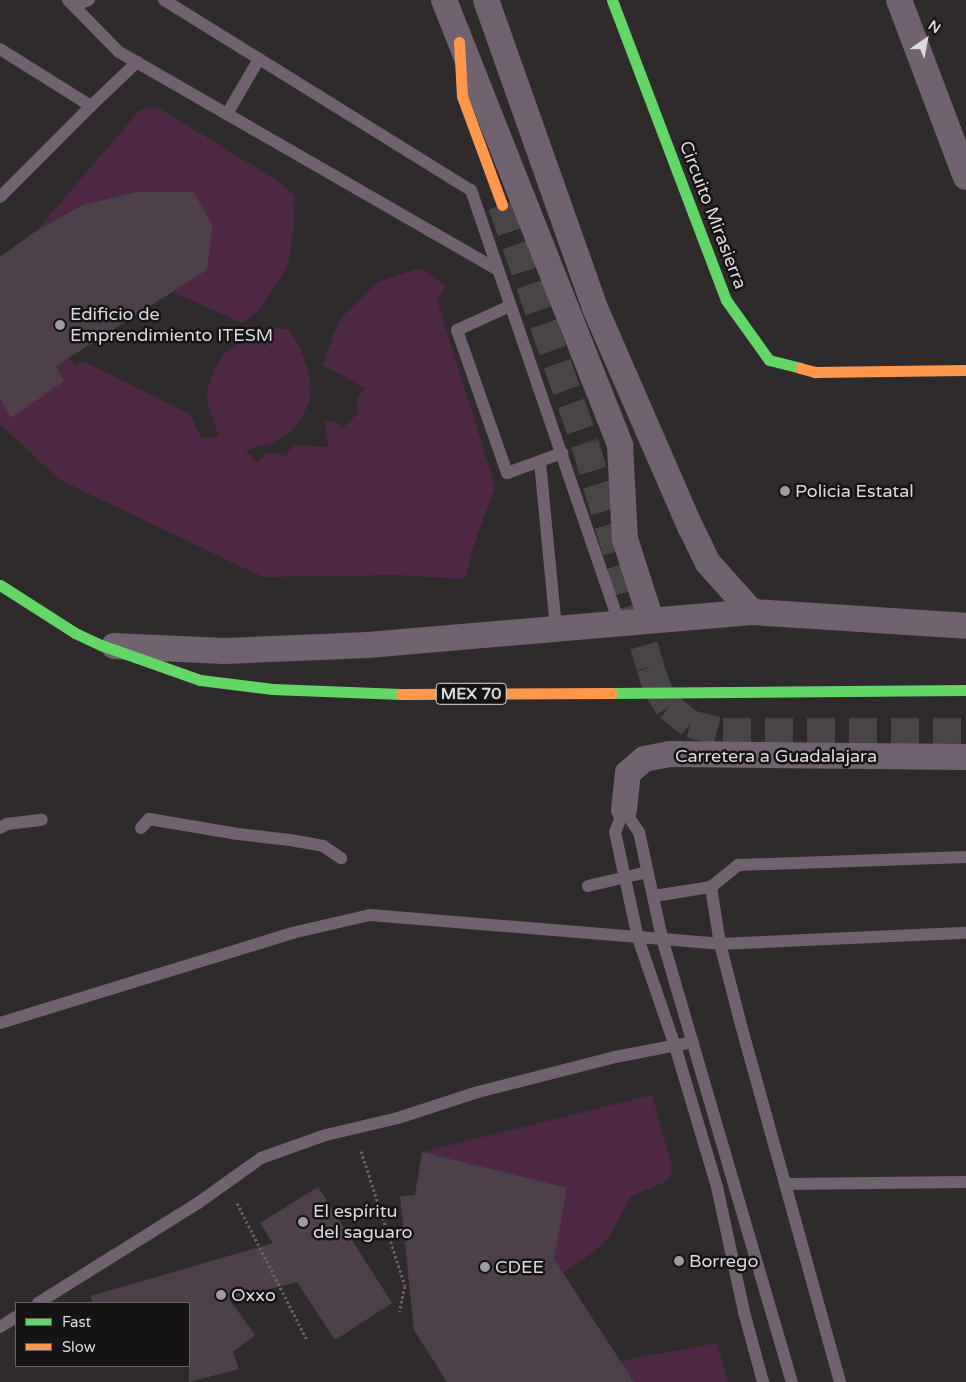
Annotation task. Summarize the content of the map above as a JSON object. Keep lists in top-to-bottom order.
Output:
{
  "streets": {
    "main road": ["Circuito Mirasierra", "MEX 70"],
    "street": ["Carretera a Guadalajara"]
  },
  "places": [
    "Edificio de Emprendimiento ITESM",
    "Policia Estatal",
    "El espíritu del saguaro",
    "Borrego",
    "CDEE",
    "Oxxo"
  ],
  "legend": ["Fast", "Slow"],
  "north": "top right"
}
